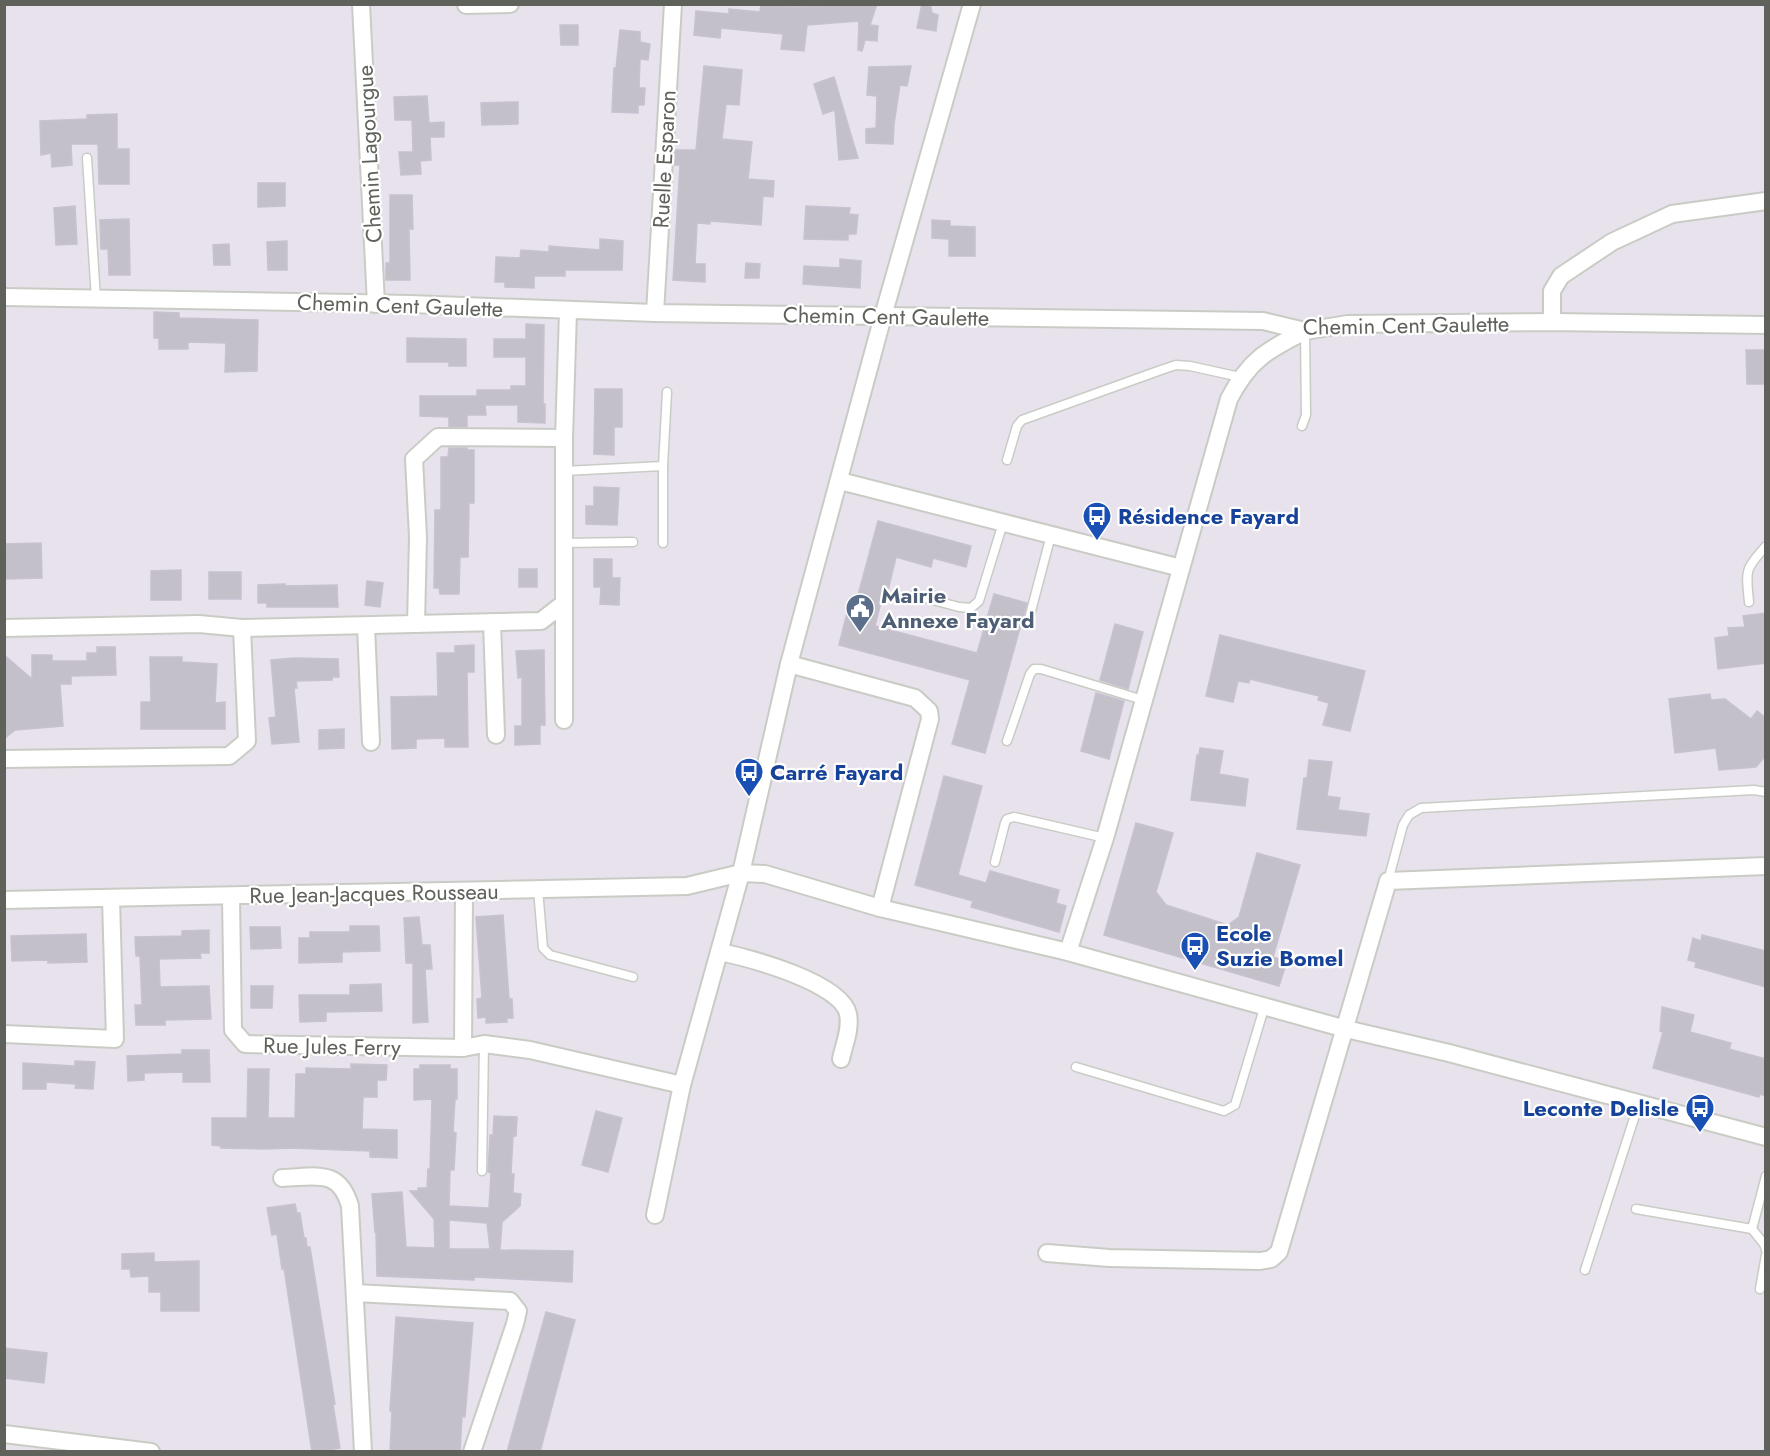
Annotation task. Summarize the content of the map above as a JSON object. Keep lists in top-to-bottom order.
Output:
{
  "streets": {
    "street": [
      "Chemin Lagourgue",
      "Ruelle Esparon",
      "Chemin Cent Gaulette",
      "Rue Jean-Jacques Rousseau",
      "Rue Jules Ferry"
    ]
  },
  "crossings": [
    ["Chemin Lagourgue", "Chemin Cent Gaulette"],
    ["Ruelle Esparon", "Chemin Cent Gaulette"],
    ["Rue Jean-Jacques Rousseau", "Rue Jules Ferry"]
  ],
  "places": {
    "bus stop": [
      "Résidence Fayard",
      "Carré Fayard",
      "Ecole Suzie Bomel",
      "Leconte Delisle"
    ],
    "public building": ["Mairie Annexe Fayard"]
  }
}
